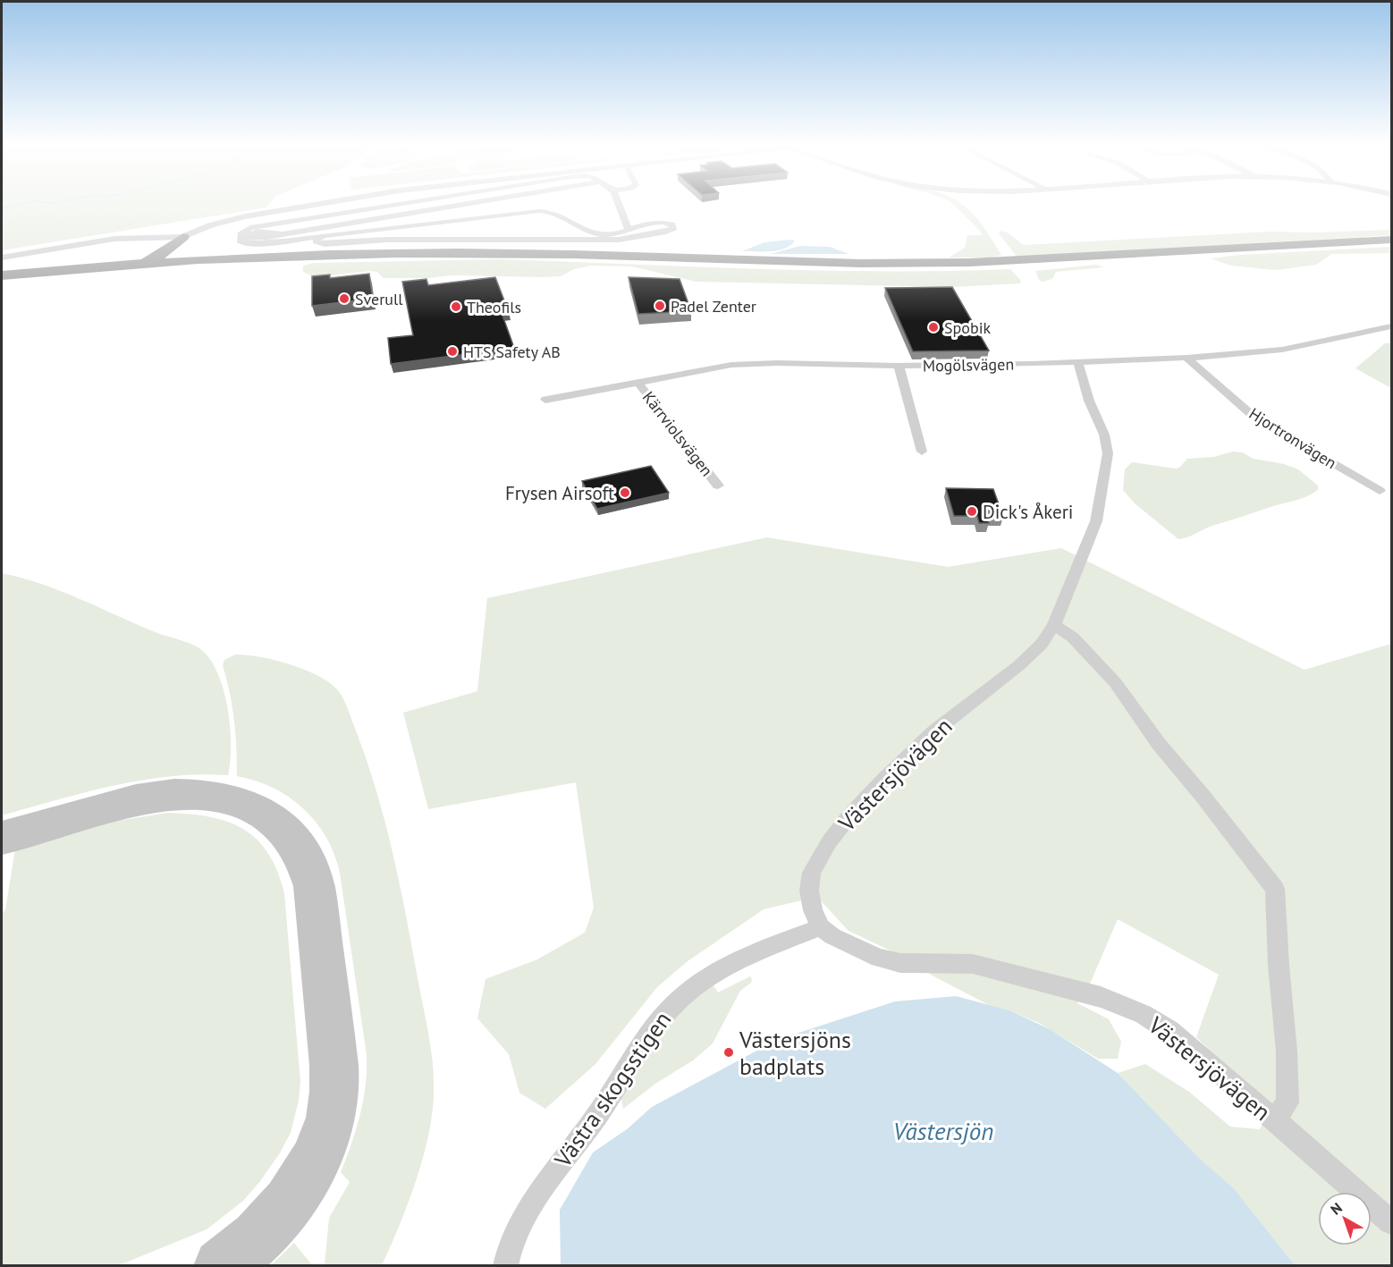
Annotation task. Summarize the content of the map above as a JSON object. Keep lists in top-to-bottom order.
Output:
{
  "streets": {
    "street": [
      "Mogölsvägen",
      "Kärrviolsvägen",
      "Hjortronvägen",
      "Västersjövägen",
      "Västra skogsstigen"
    ]
  },
  "crossings": [
    ["Mogölsvägen", "Kärrviolsvägen"],
    ["Mogölsvägen", "Hjortronvägen"],
    ["Mogölsvägen", "Västersjövägen"],
    ["Västersjövägen", "Västra skogsstigen"]
  ],
  "water": ["Västersjön"],
  "places": [
    "Sverull",
    "Padel Zenter",
    "Theofils",
    "Spobik",
    "HTS Safety AB",
    "Frysen Airsoft",
    "Dick's Åkeri",
    "Västersjöns badplats"
  ],
  "north": "top left"
}
